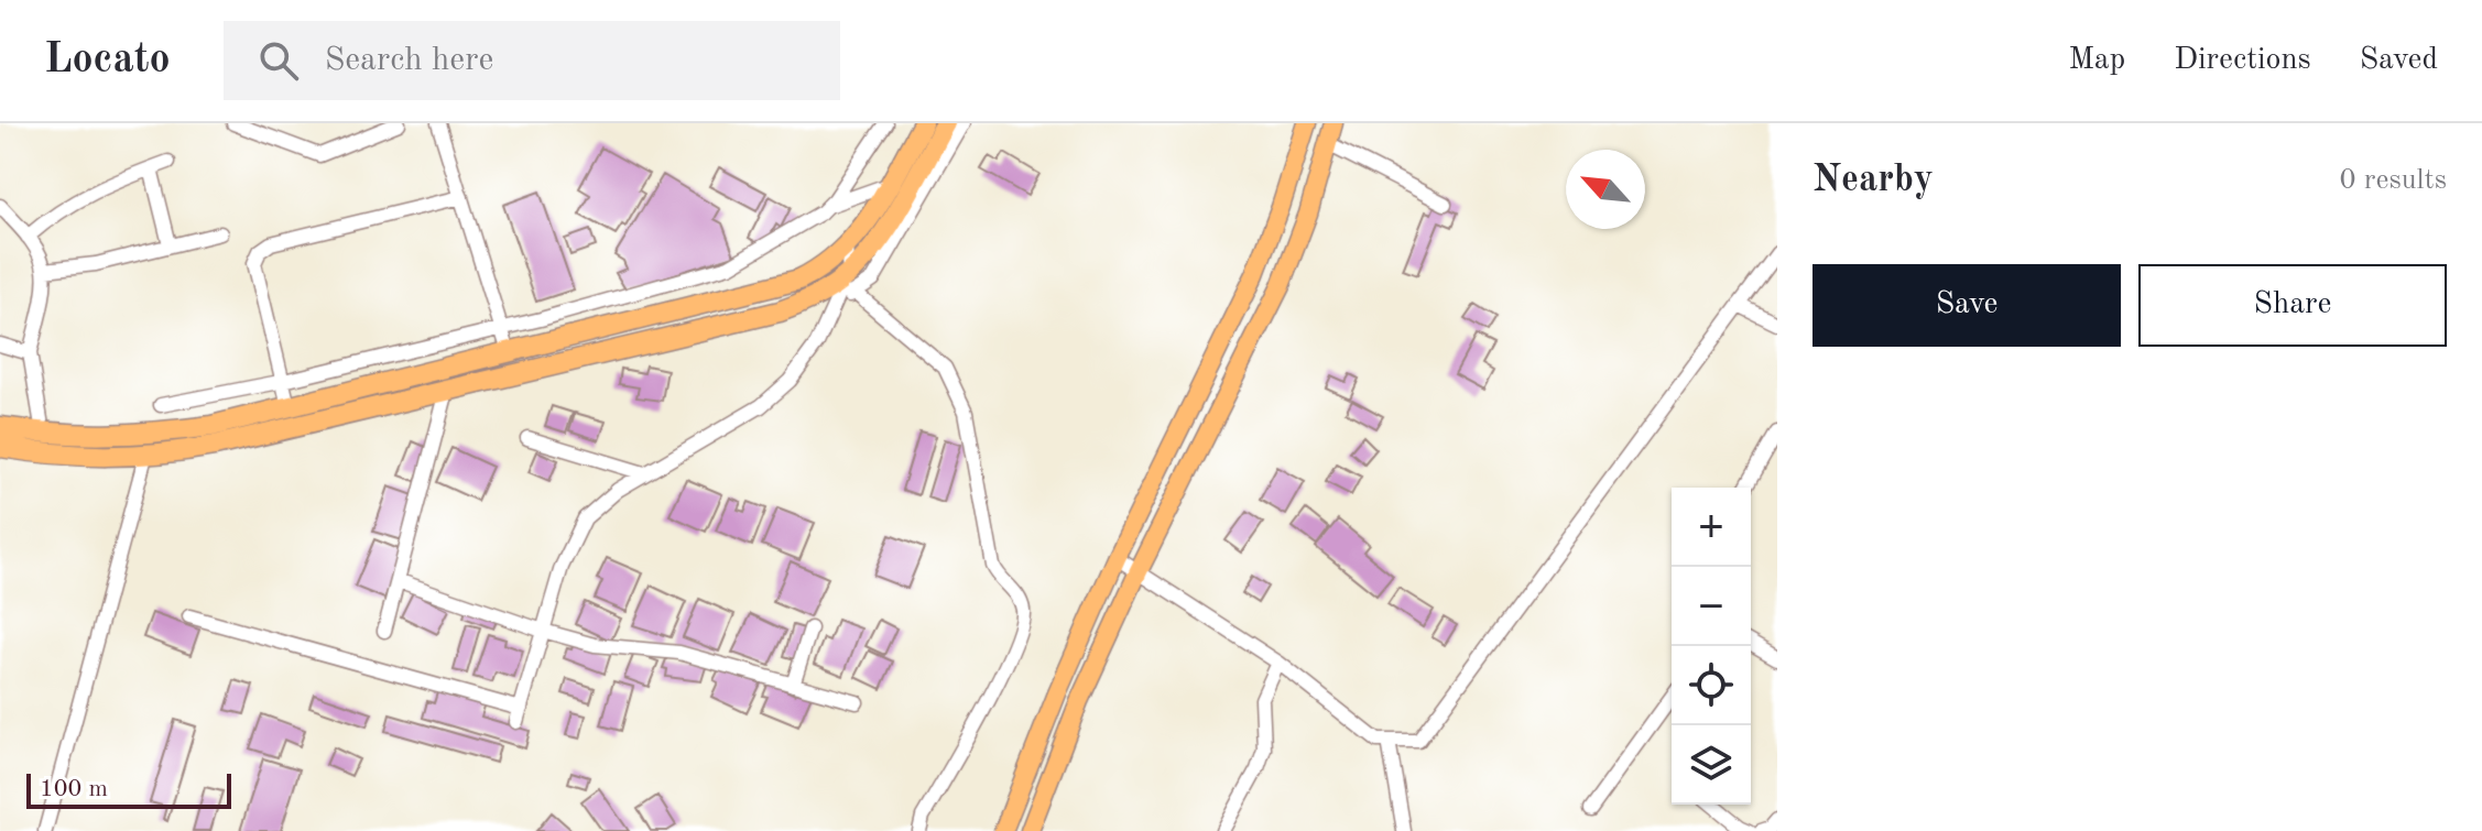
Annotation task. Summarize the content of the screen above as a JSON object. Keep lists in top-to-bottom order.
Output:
{
  "scale_bar": "100 m",
  "north": "top left",
  "page": {
    "header": "Locato",
    "search": "Search here",
    "nav": ["Map", "Directions", "Saved"],
    "heading": ["Nearby", "0 results"],
    "buttons": ["Save", "Share"],
    "map_buttons": ["+", "−"],
    "scale": "100 m"
  }
}
